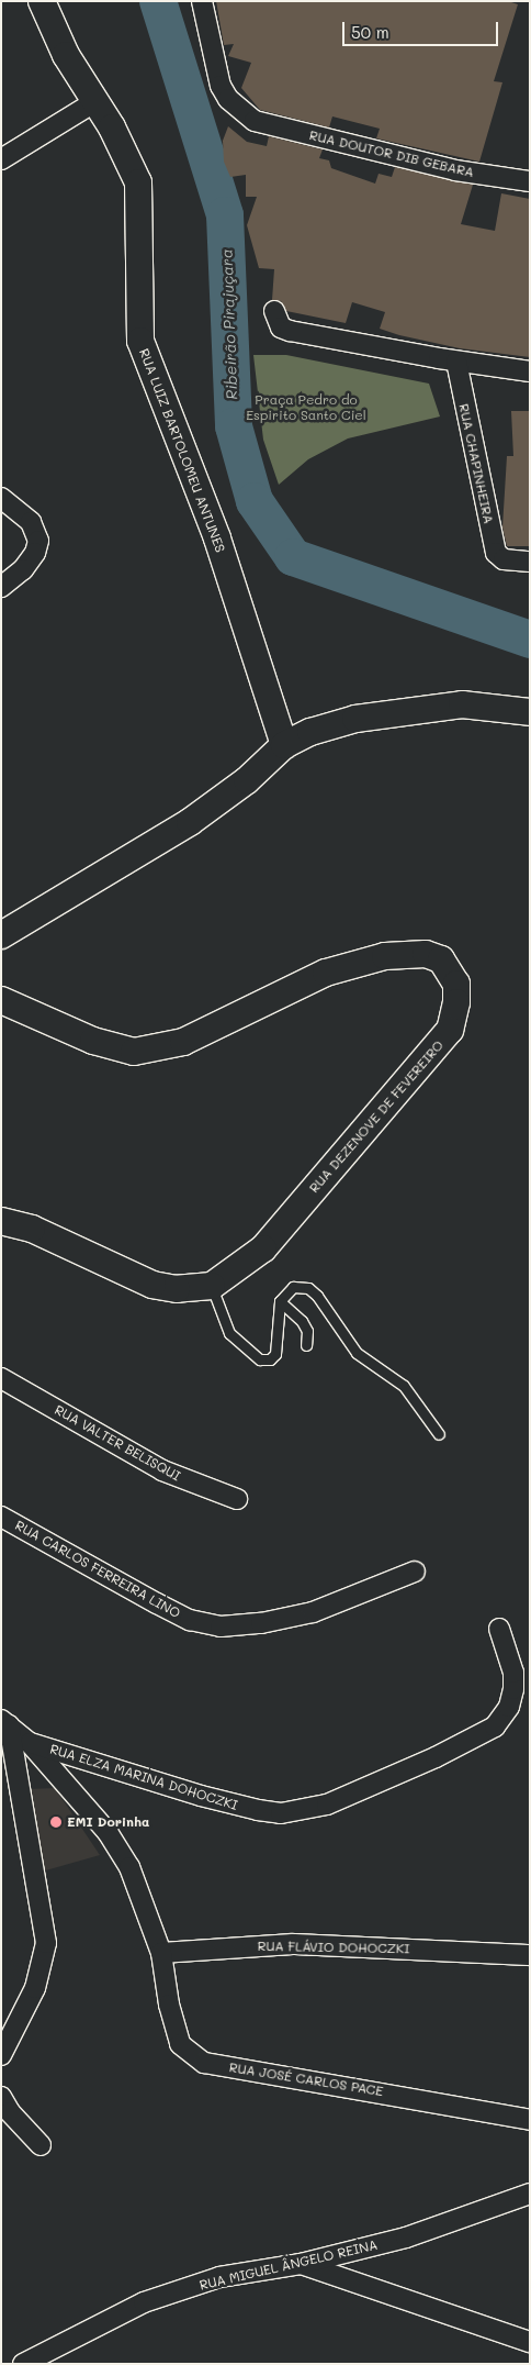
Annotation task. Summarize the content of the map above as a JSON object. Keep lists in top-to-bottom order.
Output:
{
  "streets": {
    "street": [
      "RUA DOUTOR DIB GEBARA",
      "RUA LUIZ BARTOLOMEU ANTUNES",
      "RUA CHAPINHEIRA",
      "RUA DEZENOVE DE FEVEREIRO",
      "RUA VALTER BELISQUI",
      "RUA CARLOS FERREIRA LINO",
      "RUA ELZA MARINA DOHOCZKI",
      "RUA FLÁVIO DOHOCZKI",
      "RUA JOSÉ CARLOS PACE",
      "RUA MIGUEL ÂNGELO REINA"
    ]
  },
  "crossings": [
    ["RUA FLÁVIO DOHOCZKI", "RUA JOSÉ CARLOS PACE"]
  ],
  "water": ["Ribeirão Pirajuçara"],
  "parks": ["Praça Pedro do Espirito Santo Ciel"],
  "places": ["EMI Dorinha"],
  "scale_bar": "50 m"
}
